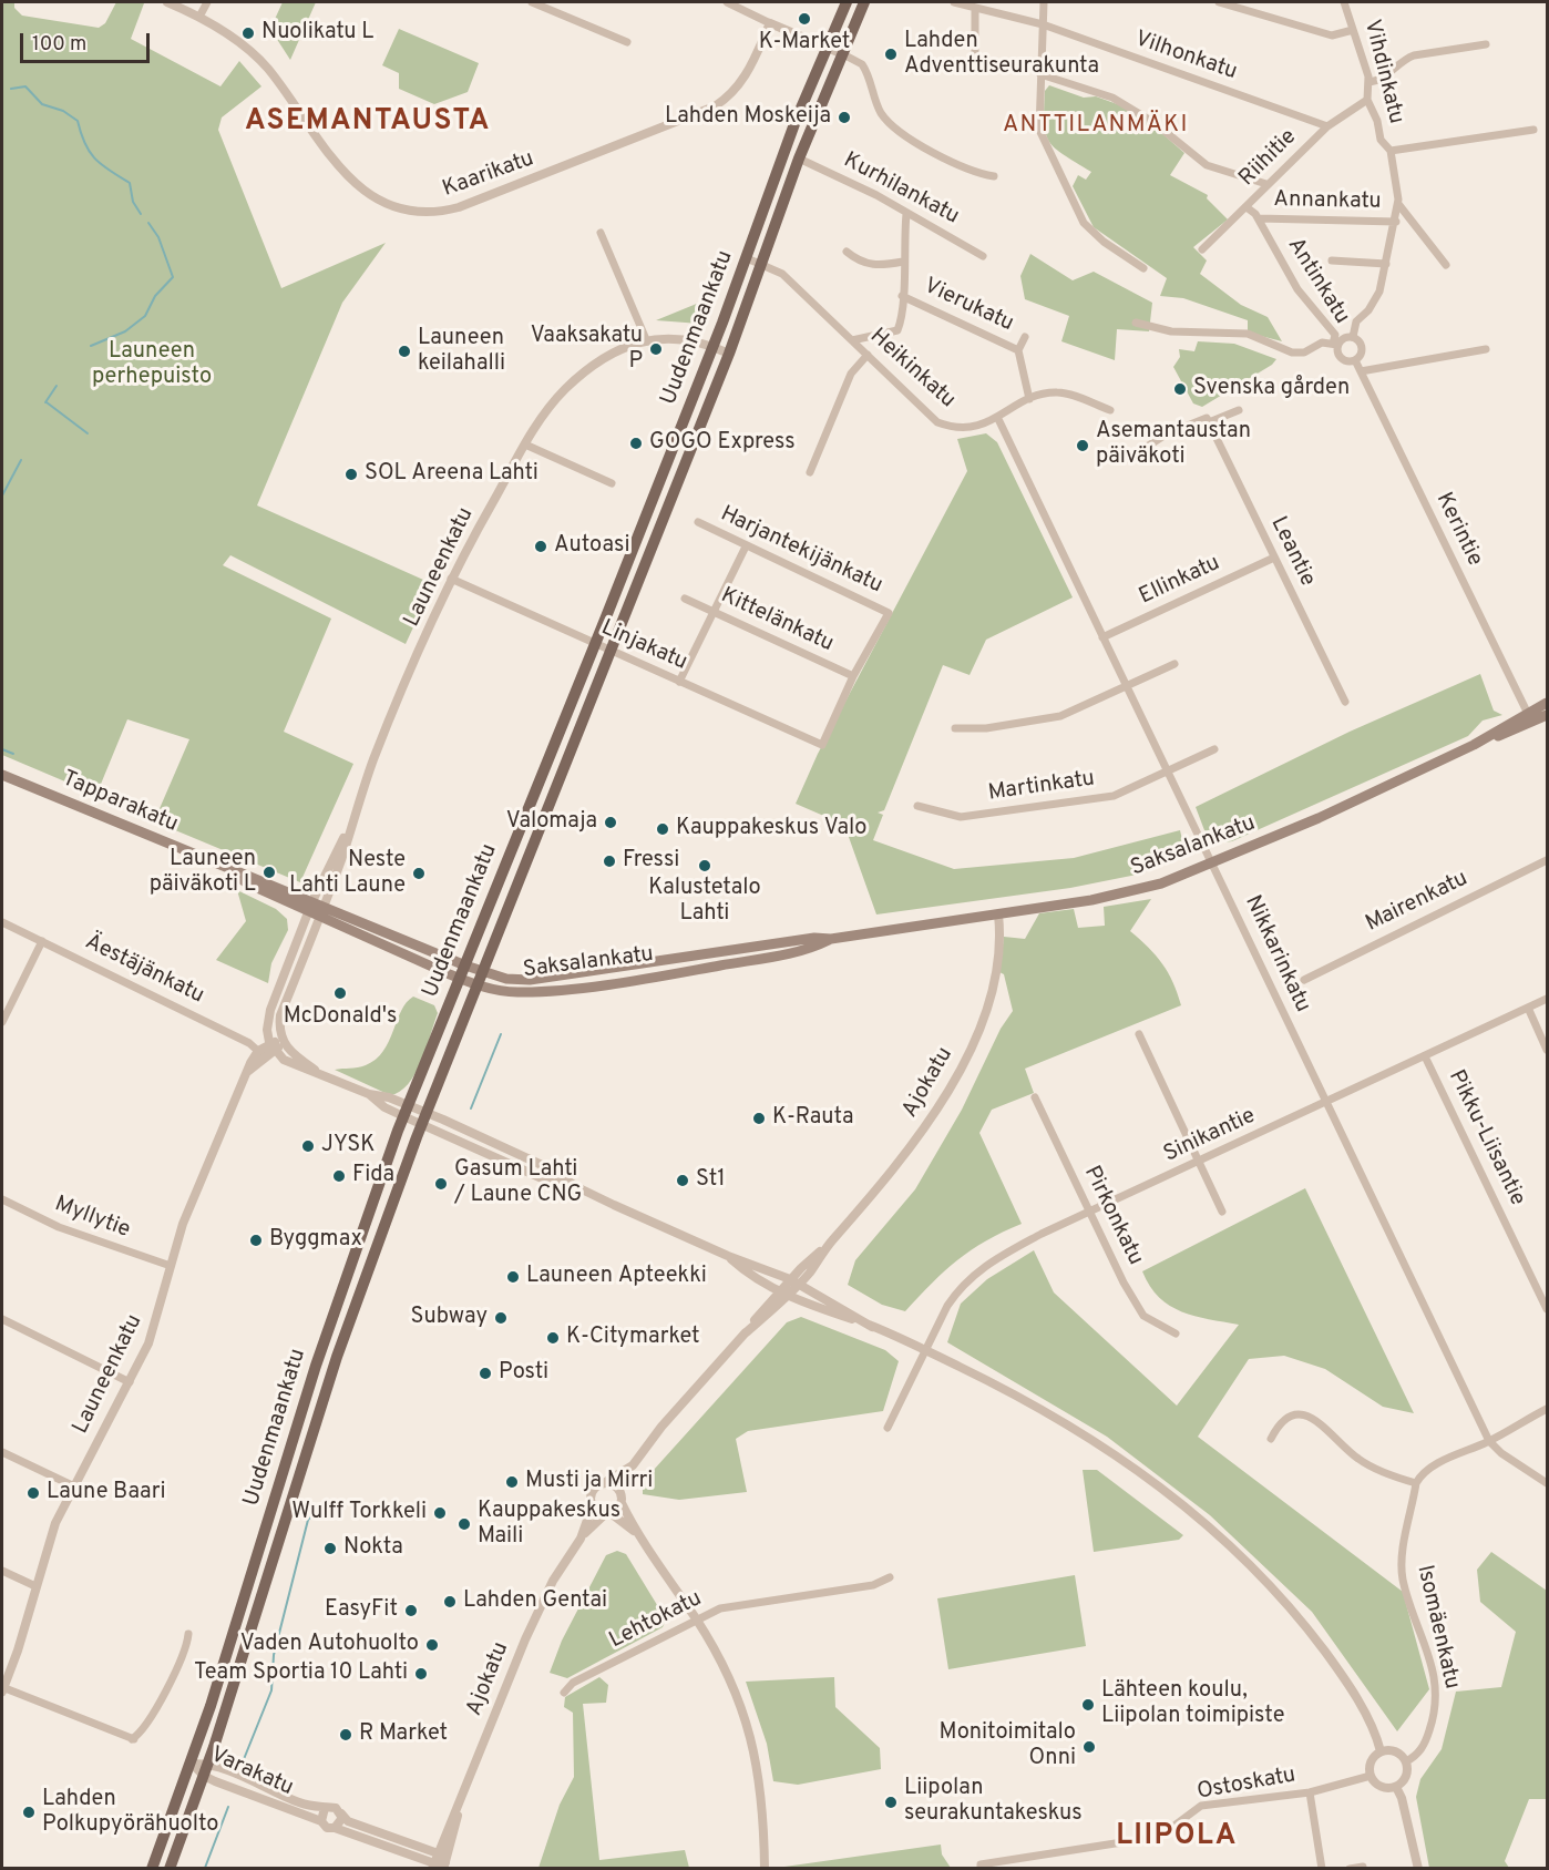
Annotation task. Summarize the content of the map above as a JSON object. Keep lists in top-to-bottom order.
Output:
{
  "streets": {
    "main road": ["Uudenmaankatu", "Tapparakatu", "Saksalankatu"],
    "street": [
      "Vilhonkatu",
      "Vihdinkatu",
      "Riihitie",
      "Kaarikatu",
      "Kurhilankatu",
      "Annankatu",
      "Antinkatu",
      "Vierukatu",
      "Heikinkatu",
      "Kerintie",
      "Harjantekijänkatu",
      "Leantie",
      "Launeenkatu",
      "Ellinkatu",
      "Kittelänkatu",
      "Linjakatu",
      "Martinkatu",
      "Mairenkatu",
      "Nikkarinkatu",
      "Äestäjänkatu",
      "Ajokatu",
      "Sinikantie",
      "Pikku-Liisantie",
      "Pirkonkatu",
      "Myllytie",
      "Lehtokatu",
      "Isomäenkatu",
      "Varakatu",
      "Ostoskatu"
    ]
  },
  "crossings": [
    ["Vilhonkatu", "Riihitie"],
    ["Vihdinkatu", "Riihitie"],
    ["Vihdinkatu", "Annankatu"],
    ["Vihdinkatu", "Antinkatu"],
    ["Vihdinkatu", "Kerintie"],
    ["Riihitie", "Antinkatu"],
    ["Kurhilankatu", "Uudenmaankatu"],
    ["Annankatu", "Antinkatu"],
    ["Antinkatu", "Kerintie"],
    ["Vierukatu", "Heikinkatu"],
    ["Uudenmaankatu", "Heikinkatu"],
    ["Uudenmaankatu", "Launeenkatu"],
    ["Uudenmaankatu", "Linjakatu"],
    ["Uudenmaankatu", "Saksalankatu"],
    ["Uudenmaankatu", "Varakatu"],
    ["Heikinkatu", "Nikkarinkatu"],
    ["Kerintie", "Saksalankatu"],
    ["Harjantekijänkatu", "Kittelänkatu"],
    ["Harjantekijänkatu", "Linjakatu"],
    ["Leantie", "Ellinkatu"],
    ["Launeenkatu", "Linjakatu"],
    ["Launeenkatu", "Tapparakatu"],
    ["Launeenkatu", "Saksalankatu"],
    ["Launeenkatu", "Äestäjänkatu"],
    ["Launeenkatu", "Myllytie"],
    ["Ellinkatu", "Nikkarinkatu"],
    ["Kittelänkatu", "Linjakatu"],
    ["Martinkatu", "Nikkarinkatu"],
    ["Tapparakatu", "Saksalankatu"],
    ["Saksalankatu", "Nikkarinkatu"],
    ["Saksalankatu", "Ajokatu"],
    ["Nikkarinkatu", "Sinikantie"],
    ["Sinikantie", "Pikku-Liisantie"],
    ["Sinikantie", "Pirkonkatu"],
    ["Isomäenkatu", "Ostoskatu"]
  ],
  "districts": ["ASEMANTAUSTA", "ANTTILANMÄKI", "LIIPOLA"],
  "parks": ["Launeen perhepuisto"],
  "places": [
    "K-Market",
    "Nuolikatu L",
    "Lahden Adventtiseurakunta",
    "Lahden Moskeija",
    "Vaaksakatu P",
    "Launeen keilahalli",
    "Svenska gården",
    "GOGO Express",
    "Asemantaustan päiväkoti",
    "SOL Areena Lahti",
    "Autoasi",
    "Valomaja",
    "Kauppakeskus Valo",
    "Fressi",
    "Kalustetalo Lahti",
    "Launeen päiväkoti L",
    "Neste Lahti Laune",
    "McDonald's",
    "K-Rauta",
    "JYSK",
    "Fida",
    "St1",
    "Gasum Lahti / Laune CNG",
    "Byggmax",
    "Launeen Apteekki",
    "Subway",
    "K-Citymarket",
    "Posti",
    "Musti ja Mirri",
    "Laune Baari",
    "Wulff Torkkeli",
    "Kauppakeskus Maili",
    "Nokta",
    "Lahden Gentai",
    "EasyFit",
    "Vaden Autohuolto",
    "Team Sportia 10 Lahti",
    "Lähteen koulu, Liipolan toimipiste",
    "R Market",
    "Monitoimitalo Onni",
    "Liipolan seurakuntakeskus",
    "Lahden Polkupyörähuolto"
  ],
  "scale_bar": "100 m"
}
